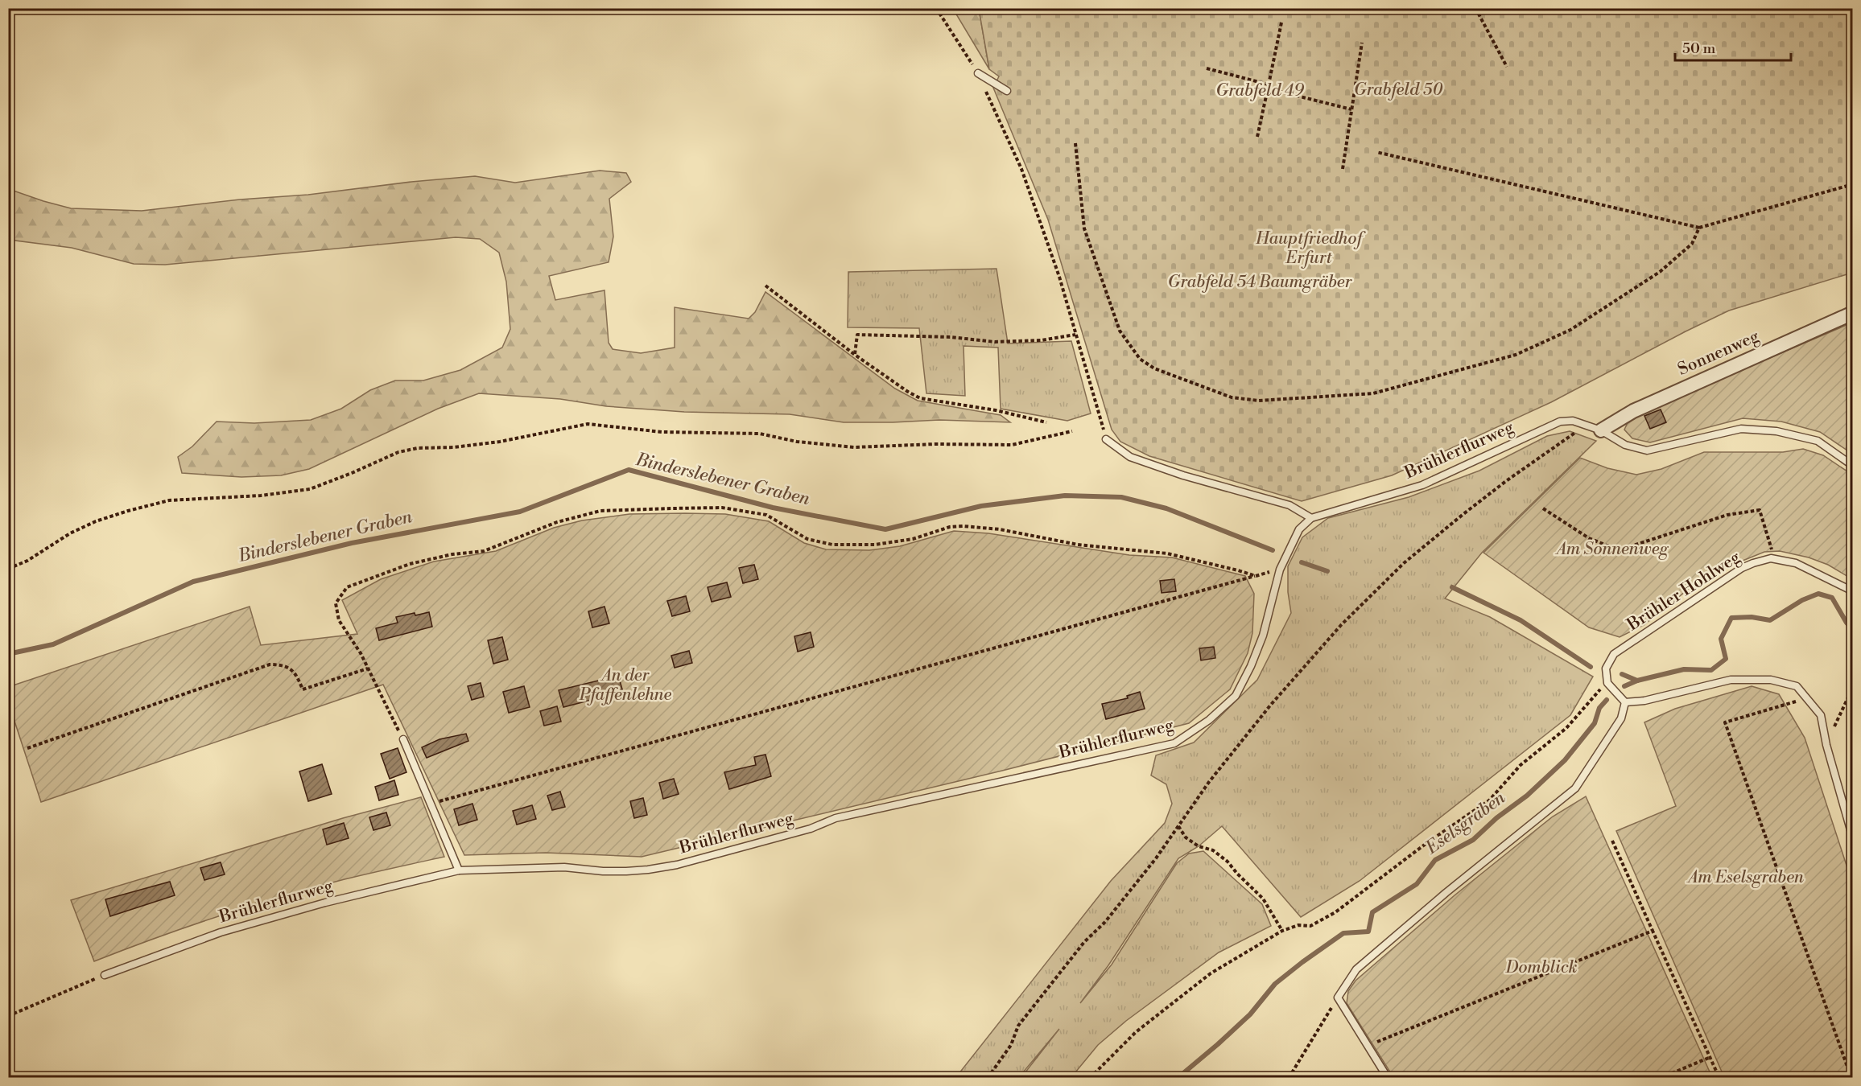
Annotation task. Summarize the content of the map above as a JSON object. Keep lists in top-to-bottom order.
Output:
{
  "streets": {
    "street": ["Sonnenweg"],
    "lane": ["Brühlerflurweg", "Brühler Hohlweg"]
  },
  "crossings": [
    ["Sonnenweg", "Brühlerflurweg"]
  ],
  "water": ["Binderslebener Graben", "Eselsgraben"],
  "parks": [
    "Grabfeld 50",
    "Grabfeld 49",
    "Hauptfriedhof Erfurt",
    "Grabfeld 54 Baumgräber",
    "Am Sonnenweg",
    "An der Pfaffenlehne",
    "Am Eselsgraben",
    "Domblick"
  ],
  "scale_bar": "50 m"
}
